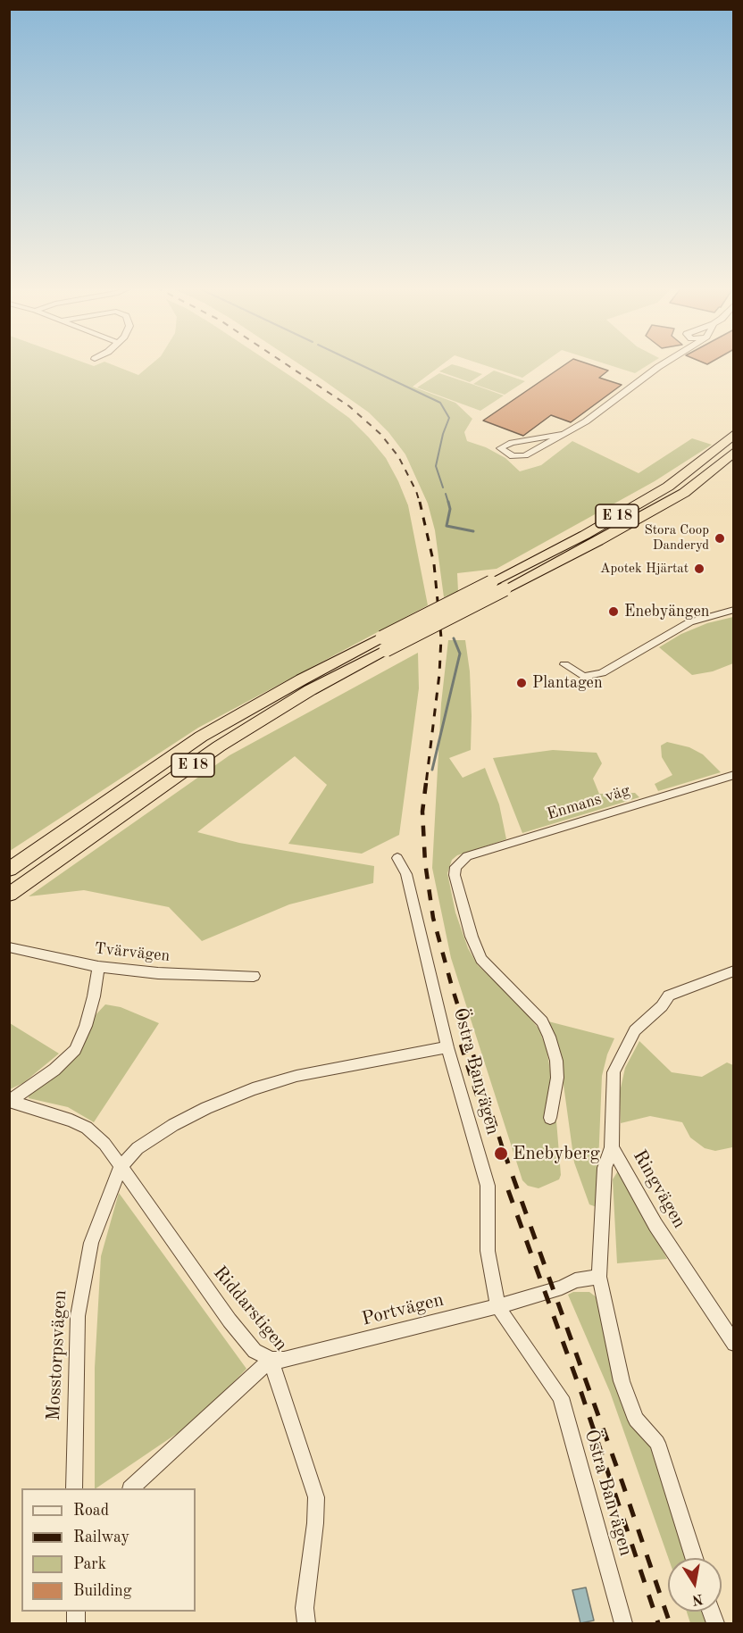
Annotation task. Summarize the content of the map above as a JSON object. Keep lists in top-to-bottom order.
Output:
{
  "streets": {
    "highway": ["E 18"],
    "street": [
      "Enmans väg",
      "Tvärvägen",
      "Östra Banvägen",
      "Ringvägen",
      "Riddarstigen",
      "Portvägen",
      "Mosstorpsvägen"
    ]
  },
  "crossings": [
    ["Östra Banvägen", "Portvägen"],
    ["Östra Banvägen", "Mosstorpsvägen"],
    ["Riddarstigen", "Portvägen"],
    ["Riddarstigen", "Mosstorpsvägen"]
  ],
  "places": [
    "Stora Coop Danderyd",
    "Apotek Hjärtat",
    "Enebyängen",
    "Plantagen",
    "Enebyberg"
  ],
  "legend": [
    "Road",
    "Railway",
    "Park",
    "Building"
  ],
  "north": "bottom"
}
